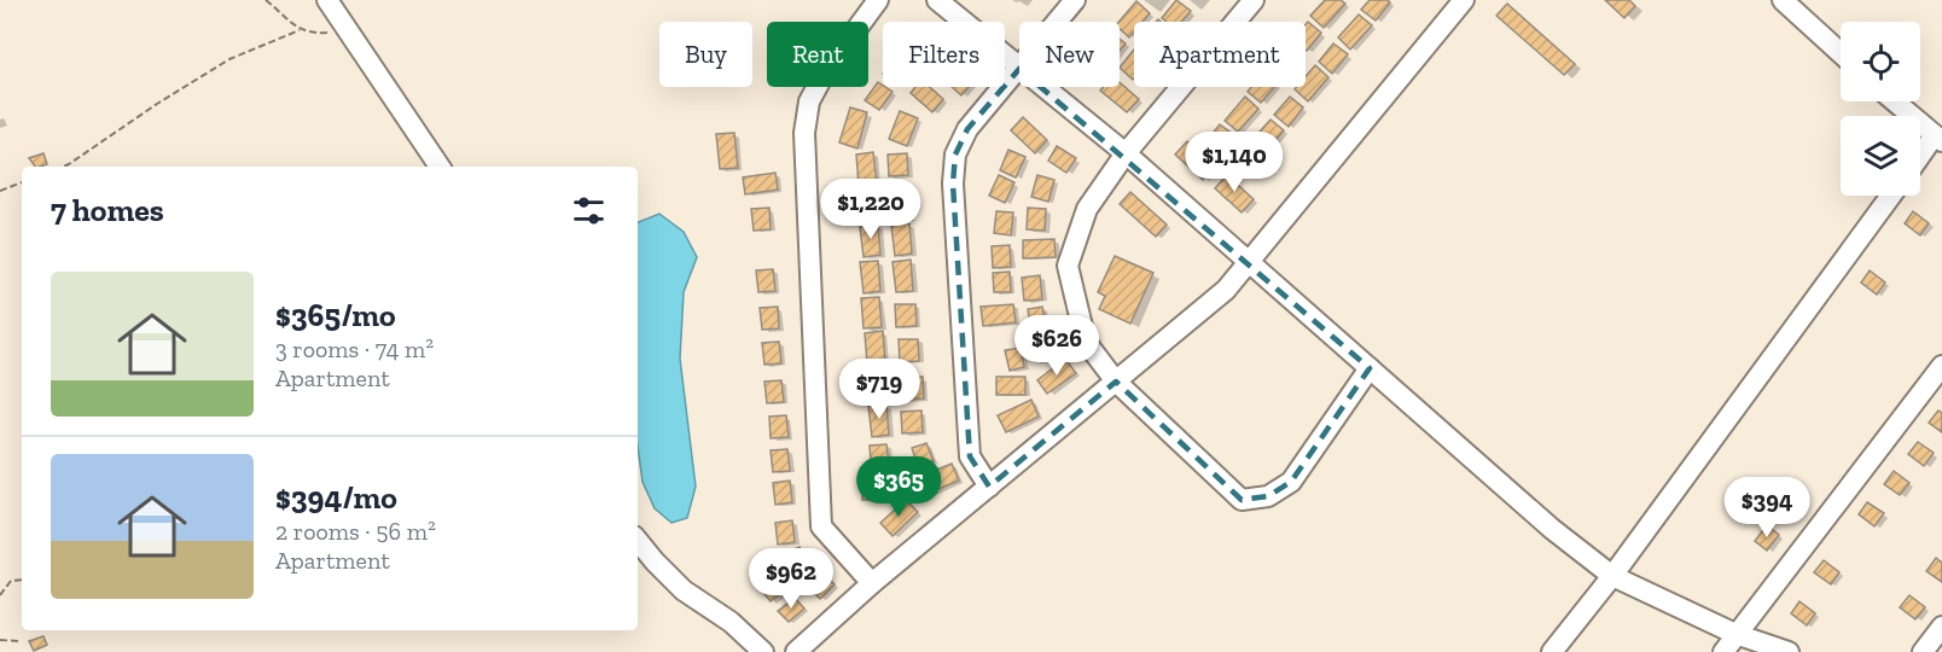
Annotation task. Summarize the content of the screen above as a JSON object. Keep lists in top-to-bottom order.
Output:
{
  "page": {
    "chip": [
      "Buy",
      "Rent",
      "Filters",
      "New",
      "Apartment"
    ],
    "price": [
      "$1,140",
      "$1,220",
      "$626",
      "$719",
      "$365",
      "$394",
      "$962"
    ],
    "heading": "7 homes",
    "list": [
      {
        "name": "$365/mo",
        "note": "3 rooms · 74 m² · Apartment"
      },
      {
        "name": "$394/mo",
        "note": "2 rooms · 56 m² · Apartment"
      }
    ]
  }
}
